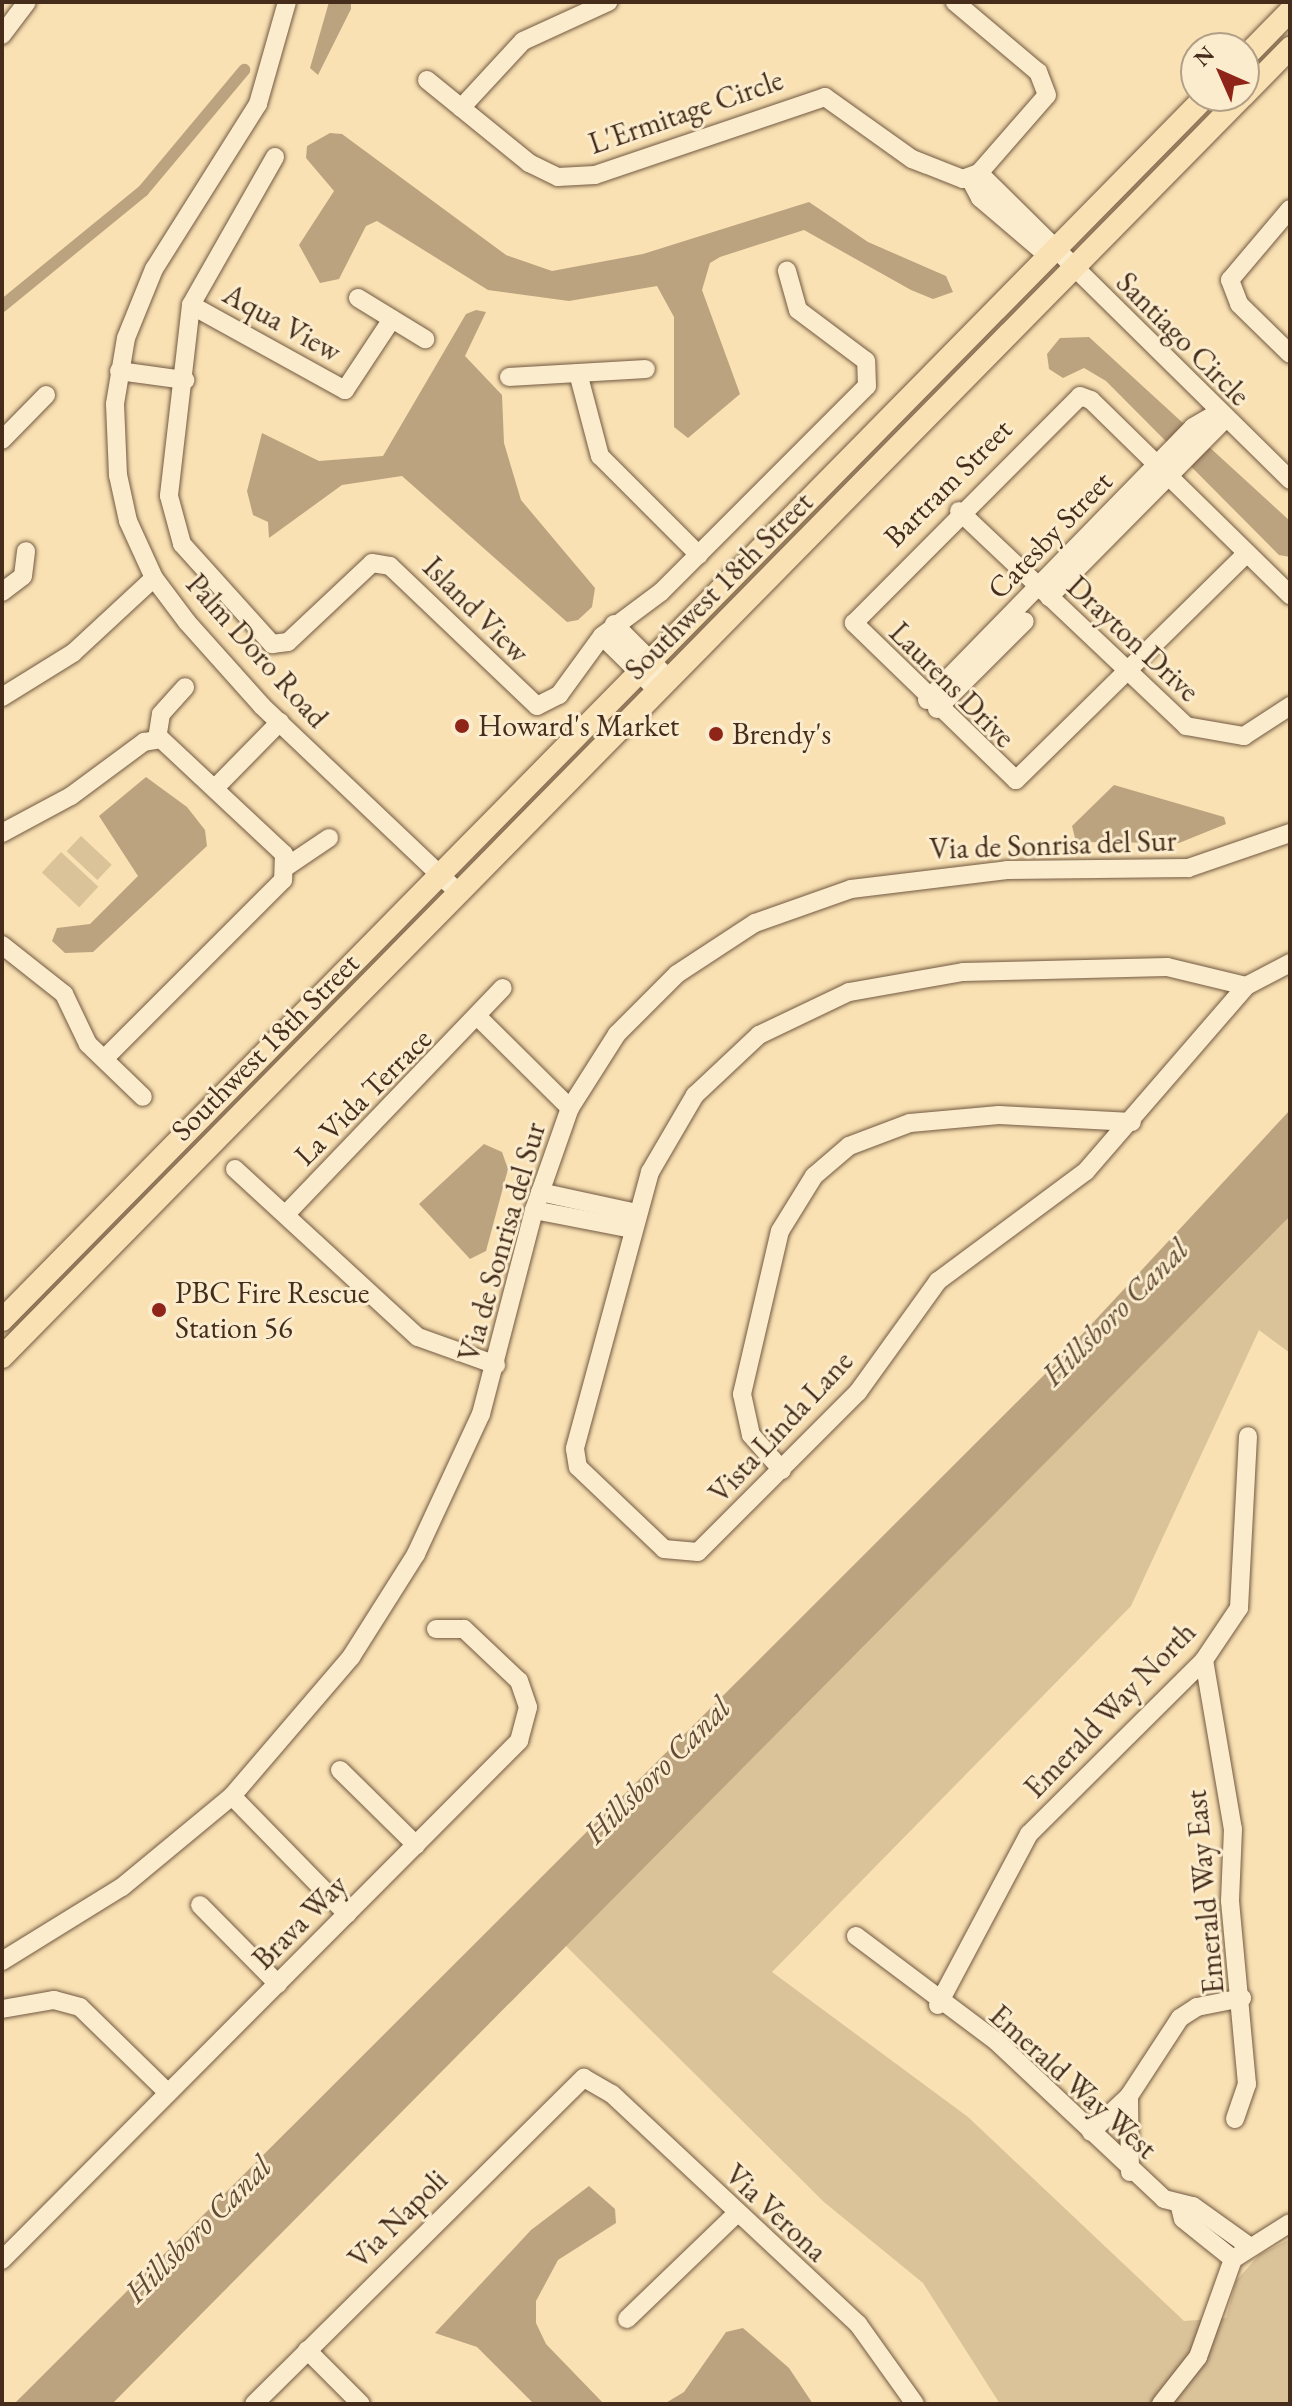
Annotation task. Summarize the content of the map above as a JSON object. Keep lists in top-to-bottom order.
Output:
{
  "streets": {
    "main road": ["Southwest 18th Street"],
    "street": [
      "L'Ermitage Circle",
      "Aqua View",
      "Santiago Circle",
      "Bartram Street",
      "Catesby Street",
      "Island View",
      "Drayton Drive",
      "Palm Doro Road",
      "Laurens Drive",
      "Via de Sonrisa del Sur",
      "La Vida Terrace",
      "Vista Linda Lane",
      "Emerald Way North",
      "Emerald Way East",
      "Brava Way",
      "Emerald Way West",
      "Via Verona",
      "Via Napoli"
    ]
  },
  "crossings": [
    ["Aqua View", "Island View"],
    ["Santiago Circle", "Catesby Street"],
    ["Santiago Circle", "Southwest 18th Street"],
    ["Bartram Street", "Catesby Street"],
    ["Bartram Street", "Drayton Drive"],
    ["Bartram Street", "Laurens Drive"],
    ["Catesby Street", "Drayton Drive"],
    ["Catesby Street", "Laurens Drive"],
    ["Southwest 18th Street", "Palm Doro Road"],
    ["Drayton Drive", "Laurens Drive"],
    ["Emerald Way North", "Emerald Way East"],
    ["Emerald Way North", "Emerald Way West"],
    ["Via Verona", "Via Napoli"]
  ],
  "water": ["Hillsboro Canal"],
  "places": ["Howard's Market", "Brendy's", "PBC Fire Rescue Station 56"],
  "north": "top left"
}
